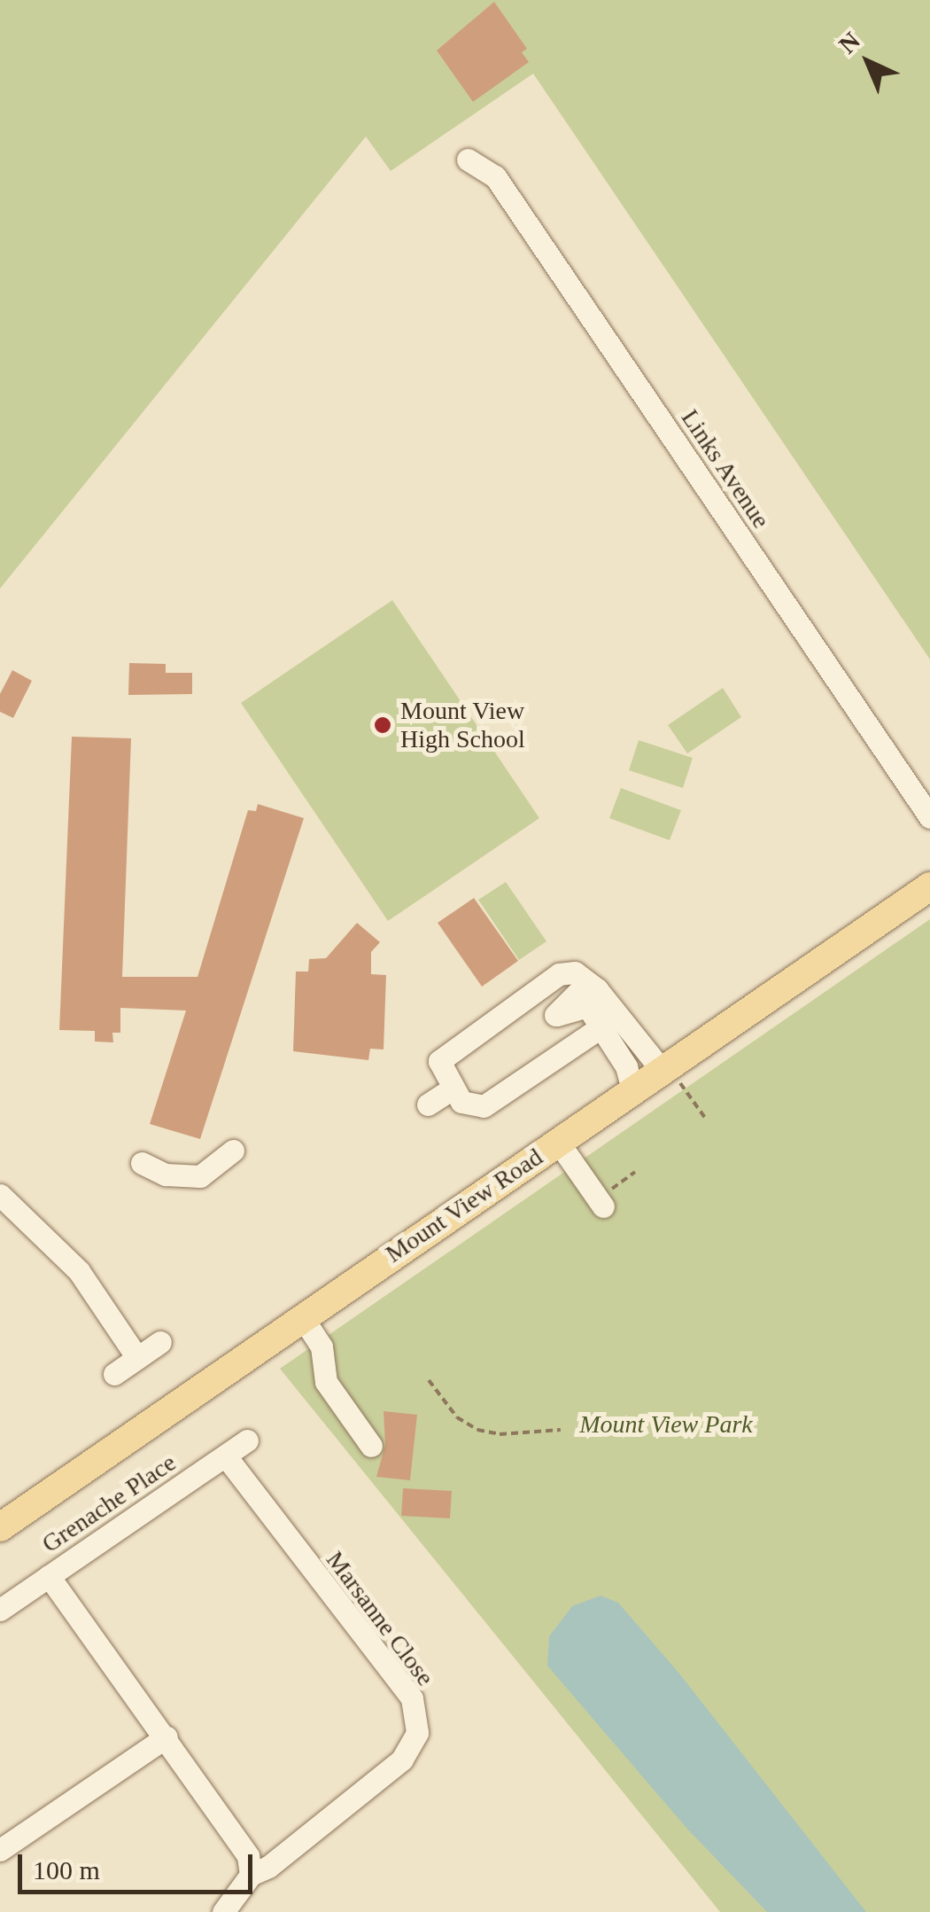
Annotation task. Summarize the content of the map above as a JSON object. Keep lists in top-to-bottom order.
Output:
{
  "streets": {
    "main road": ["Mount View Road"],
    "street": ["Links Avenue", "Grenache Place", "Marsanne Close"]
  },
  "crossings": [
    ["Grenache Place", "Marsanne Close"]
  ],
  "parks": ["Mount View Park"],
  "places": ["Mount View High School"],
  "scale_bar": "100 m",
  "north": "top left"
}
